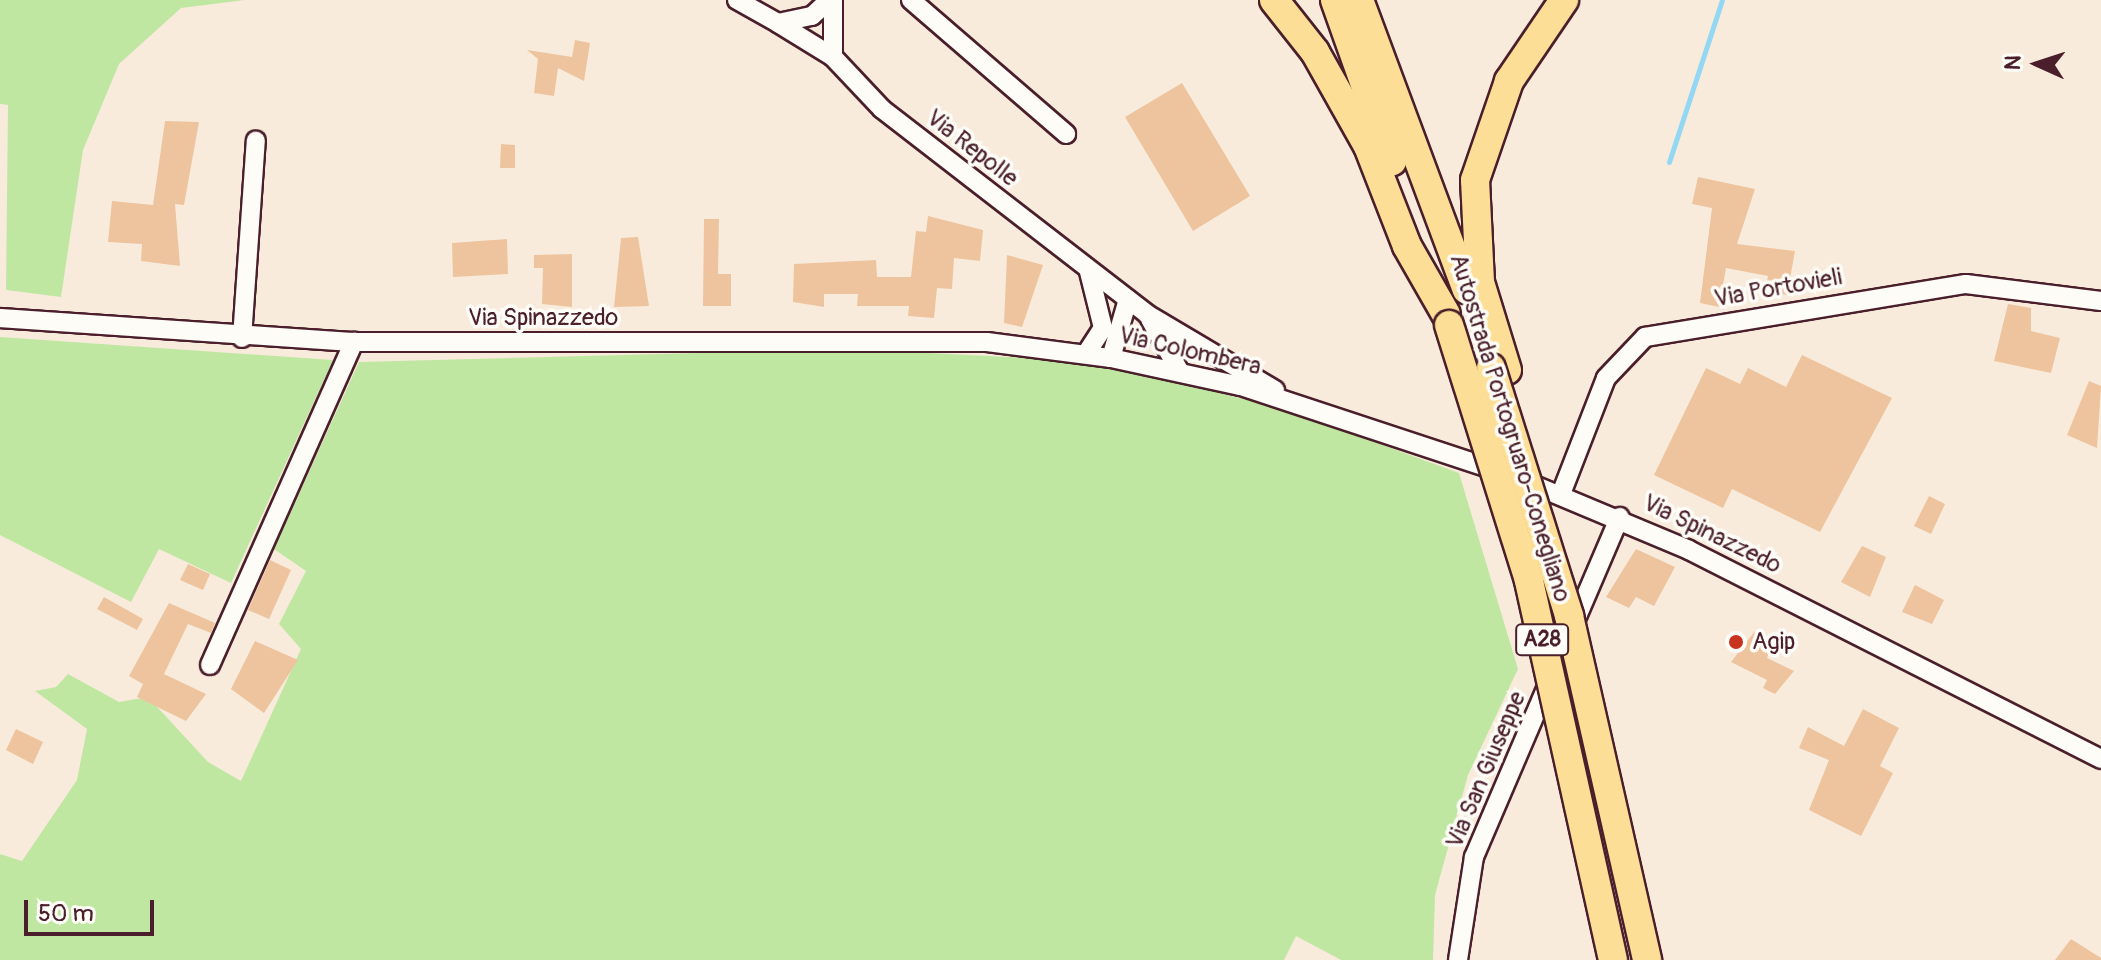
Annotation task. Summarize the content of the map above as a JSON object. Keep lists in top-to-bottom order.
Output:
{
  "streets": {
    "highway": ["Autostrada Portogruaro-Conegliano", "A28"],
    "street": [
      "Via Repolle",
      "Via Portovieli",
      "Via Spinazzedo",
      "Via Colombera",
      "Via San Giuseppe"
    ]
  },
  "crossings": [
    ["Via Repolle", "Via Spinazzedo"],
    ["Via Repolle", "Via Colombera"],
    ["Via Portovieli", "Via Spinazzedo"],
    ["Via Spinazzedo", "Via Colombera"],
    ["Via Spinazzedo", "Via San Giuseppe"]
  ],
  "places": ["Agip"],
  "scale_bar": "50 m",
  "north": "left"
}
